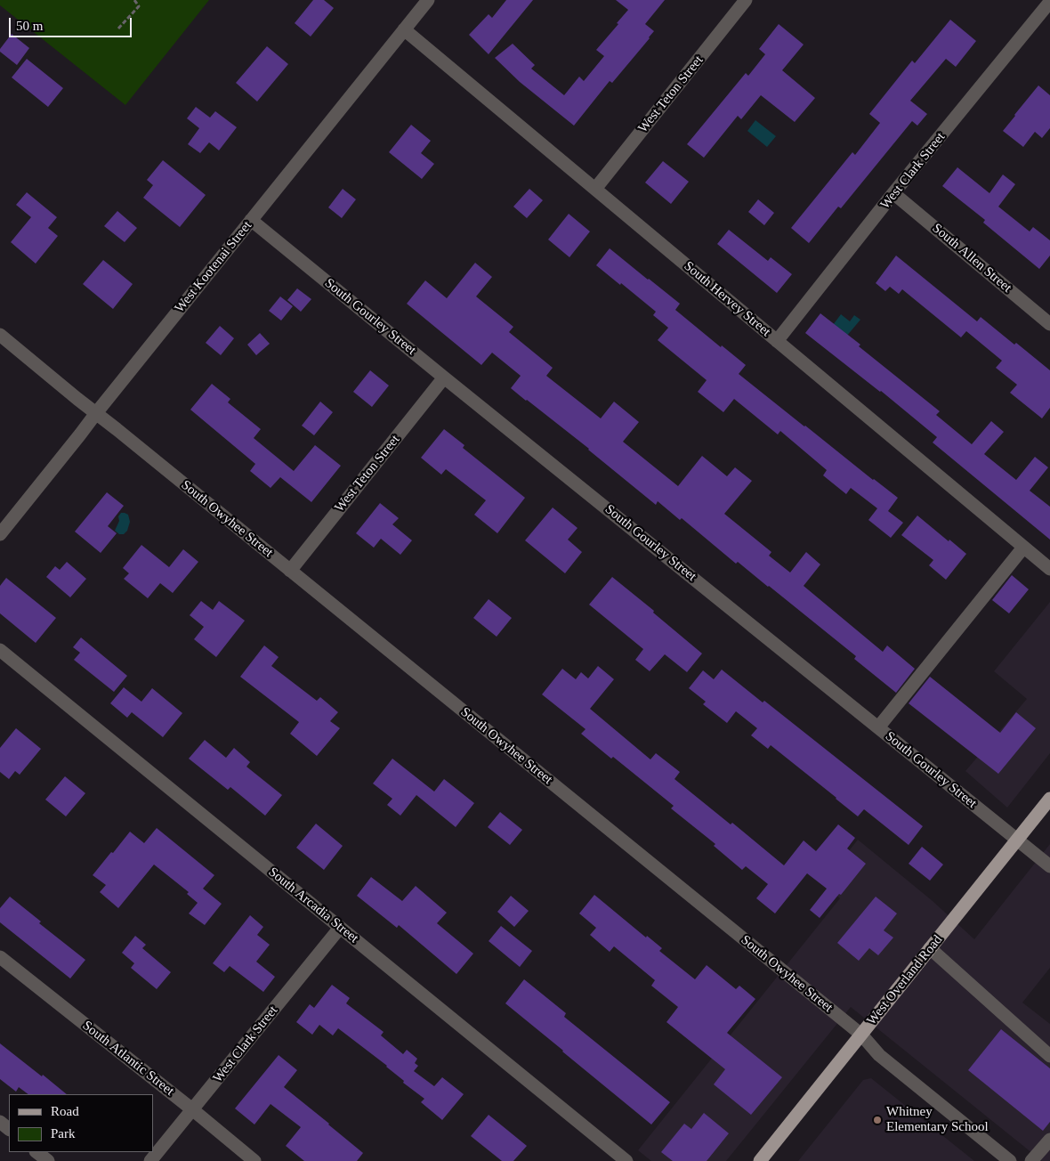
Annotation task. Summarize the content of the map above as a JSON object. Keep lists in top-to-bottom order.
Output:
{
  "streets": {
    "main road": ["West Overland Road"],
    "street": [
      "West Teton Street",
      "West Clark Street",
      "South Allen Street",
      "West Kootenai Street",
      "South Hervey Street",
      "South Gourley Street",
      "South Owyhee Street",
      "South Arcadia Street",
      "South Atlantic Street"
    ]
  },
  "crossings": [
    ["West Teton Street", "South Hervey Street"],
    ["West Teton Street", "South Gourley Street"],
    ["West Teton Street", "South Owyhee Street"],
    ["West Clark Street", "South Allen Street"],
    ["West Clark Street", "South Hervey Street"],
    ["West Clark Street", "South Arcadia Street"],
    ["West Clark Street", "South Atlantic Street"],
    ["West Kootenai Street", "South Hervey Street"],
    ["West Kootenai Street", "South Gourley Street"],
    ["West Kootenai Street", "South Owyhee Street"],
    ["South Gourley Street", "West Overland Road"],
    ["South Owyhee Street", "West Overland Road"]
  ],
  "places": ["Whitney Elementary School"],
  "legend": ["Road", "Park"],
  "scale_bar": "50 m"
}
